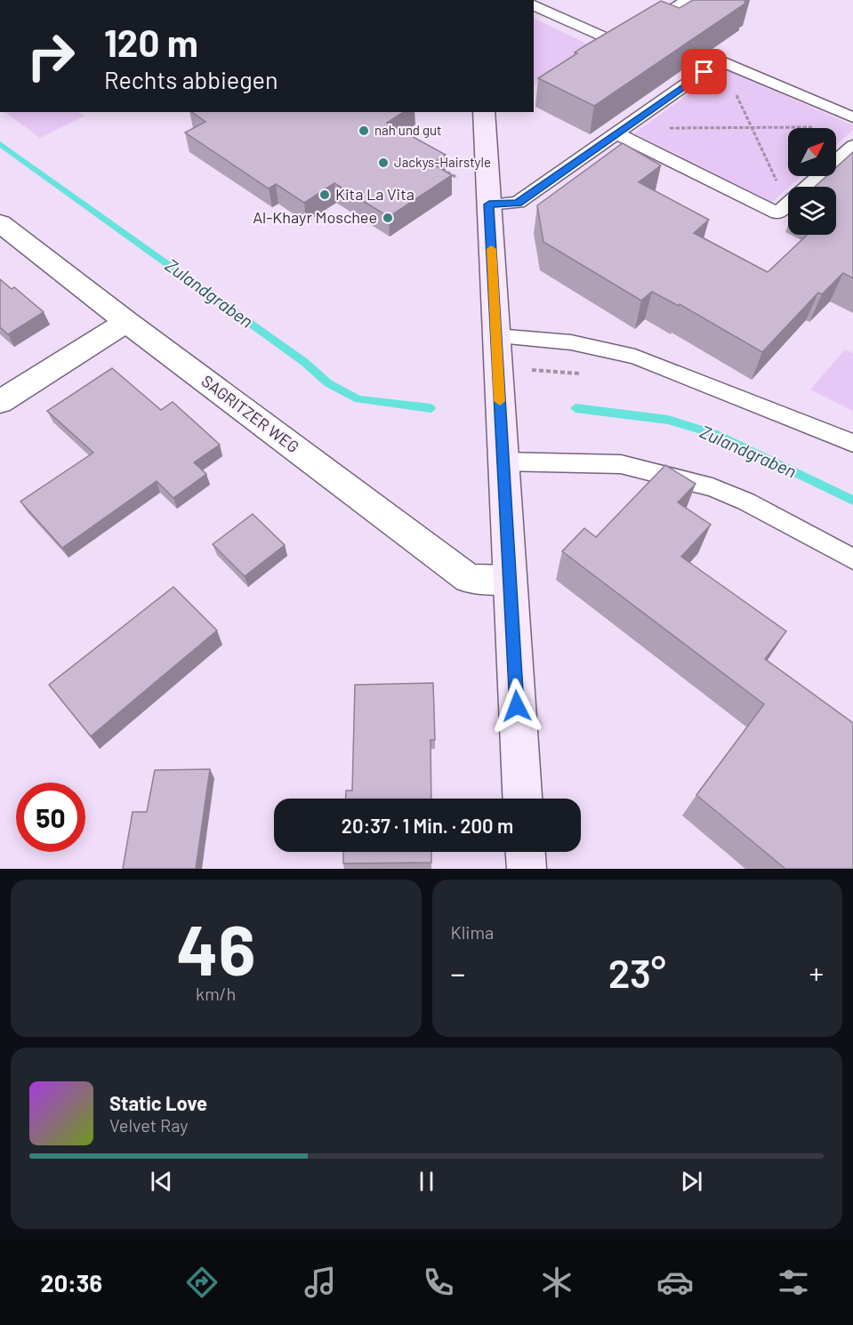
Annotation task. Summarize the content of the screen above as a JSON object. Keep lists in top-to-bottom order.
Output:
{
  "streets": {
    "street": ["SAGRITZER WEG"]
  },
  "water": ["Zulandgraben"],
  "places": [
    "nah und gut",
    "Jackys-Hairstyle",
    "Kita La Vita",
    "Al-Khayr Moschee"
  ],
  "north": "top right",
  "page": {
    "turn": ["120 m", "Rechts abbiegen"],
    "limit": "50",
    "trip": "20:37 · 1 Min. · 200 m",
    "tile": [
      ["46", "km/h"],
      "Klima"
    ],
    "heat": ["−", "23°", "+"],
    "song": ["Static Love", "Velvet Ray"],
    "tabs": "20:36"
  }
}
